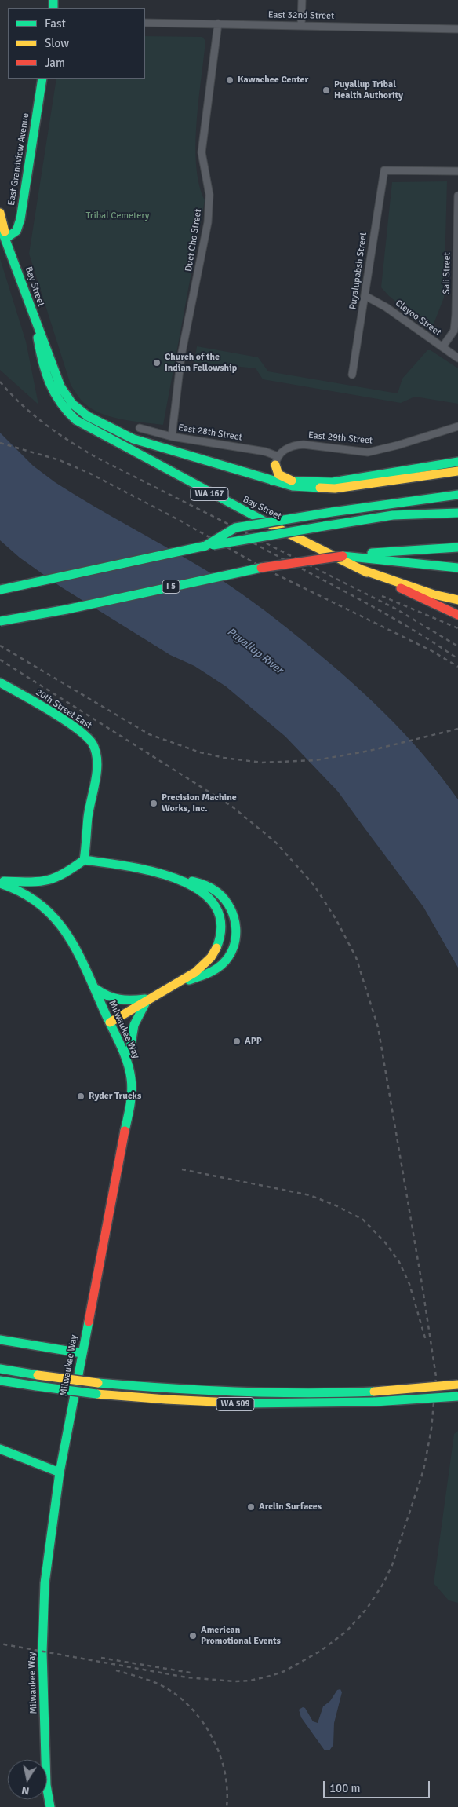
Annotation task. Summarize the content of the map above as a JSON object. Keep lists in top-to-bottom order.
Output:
{
  "streets": {
    "main road": [
      "East Grandview Avenue",
      "Bay Street",
      "WA 167",
      "I 5",
      "20th Street East",
      "Milwaukee Way",
      "WA 509"
    ],
    "street": [
      "East 32nd Street",
      "Duct Cho Street",
      "Puyalupabsh Street",
      "Sali Street",
      "Cleyoo Street",
      "East 28th Street",
      "East 29th Street"
    ]
  },
  "crossings": [
    ["East 32nd Street", "Duct Cho Street"],
    ["East Grandview Avenue", "Bay Street"],
    ["East Grandview Avenue", "WA 167"],
    ["Duct Cho Street", "East 28th Street"],
    ["Puyalupabsh Street", "Cleyoo Street"],
    ["Sali Street", "Cleyoo Street"],
    ["Bay Street", "WA 167"],
    ["East 28th Street", "East 29th Street"]
  ],
  "water": ["Puyallup River"],
  "parks": ["Tribal Cemetery"],
  "places": [
    "Kawachee Center",
    "Puyallup Tribal Health Authority",
    "Church of the Indian Fellowship",
    "Precision Machine Works, Inc.",
    "APP",
    "Ryder Trucks",
    "Arclin Surfaces",
    "American Promotional Events"
  ],
  "legend": ["Fast", "Slow", "Jam"],
  "scale_bar": "100 m",
  "north": "bottom"
}
